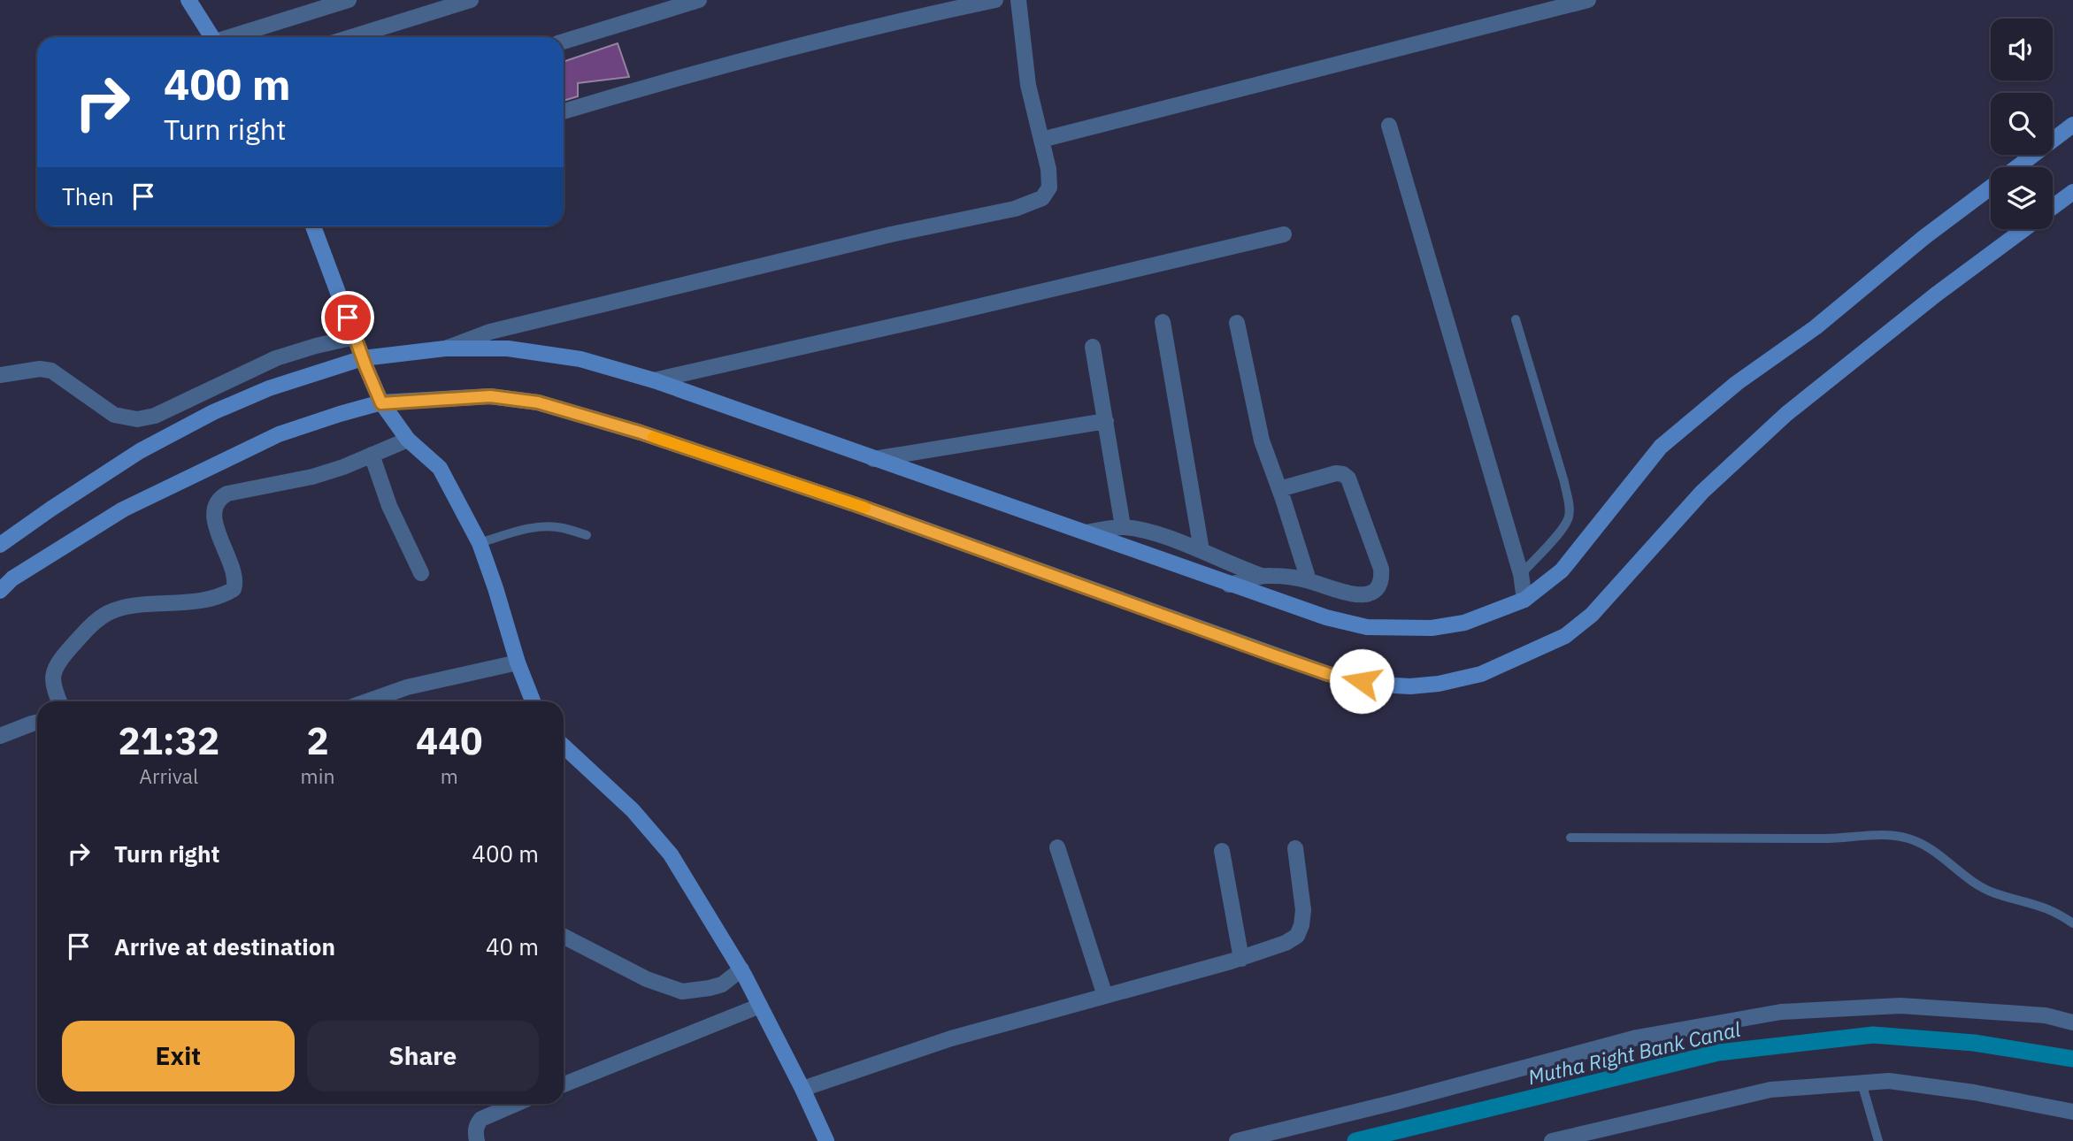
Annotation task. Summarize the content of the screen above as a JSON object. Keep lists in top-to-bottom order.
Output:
{
  "water": ["Mutha Right Bank Canal"],
  "page": {
    "turn": ["400 m", "Turn right"],
    "then": "Then",
    "eta": [
      "21:32",
      "Arrival",
      "2",
      "min",
      "440",
      "m"
    ],
    "list": [
      {
        "name": "Turn right",
        "value": "400 m"
      },
      {
        "name": "Arrive at destination",
        "value": "40 m"
      }
    ],
    "buttons": ["Exit", "Share"]
  }
}
